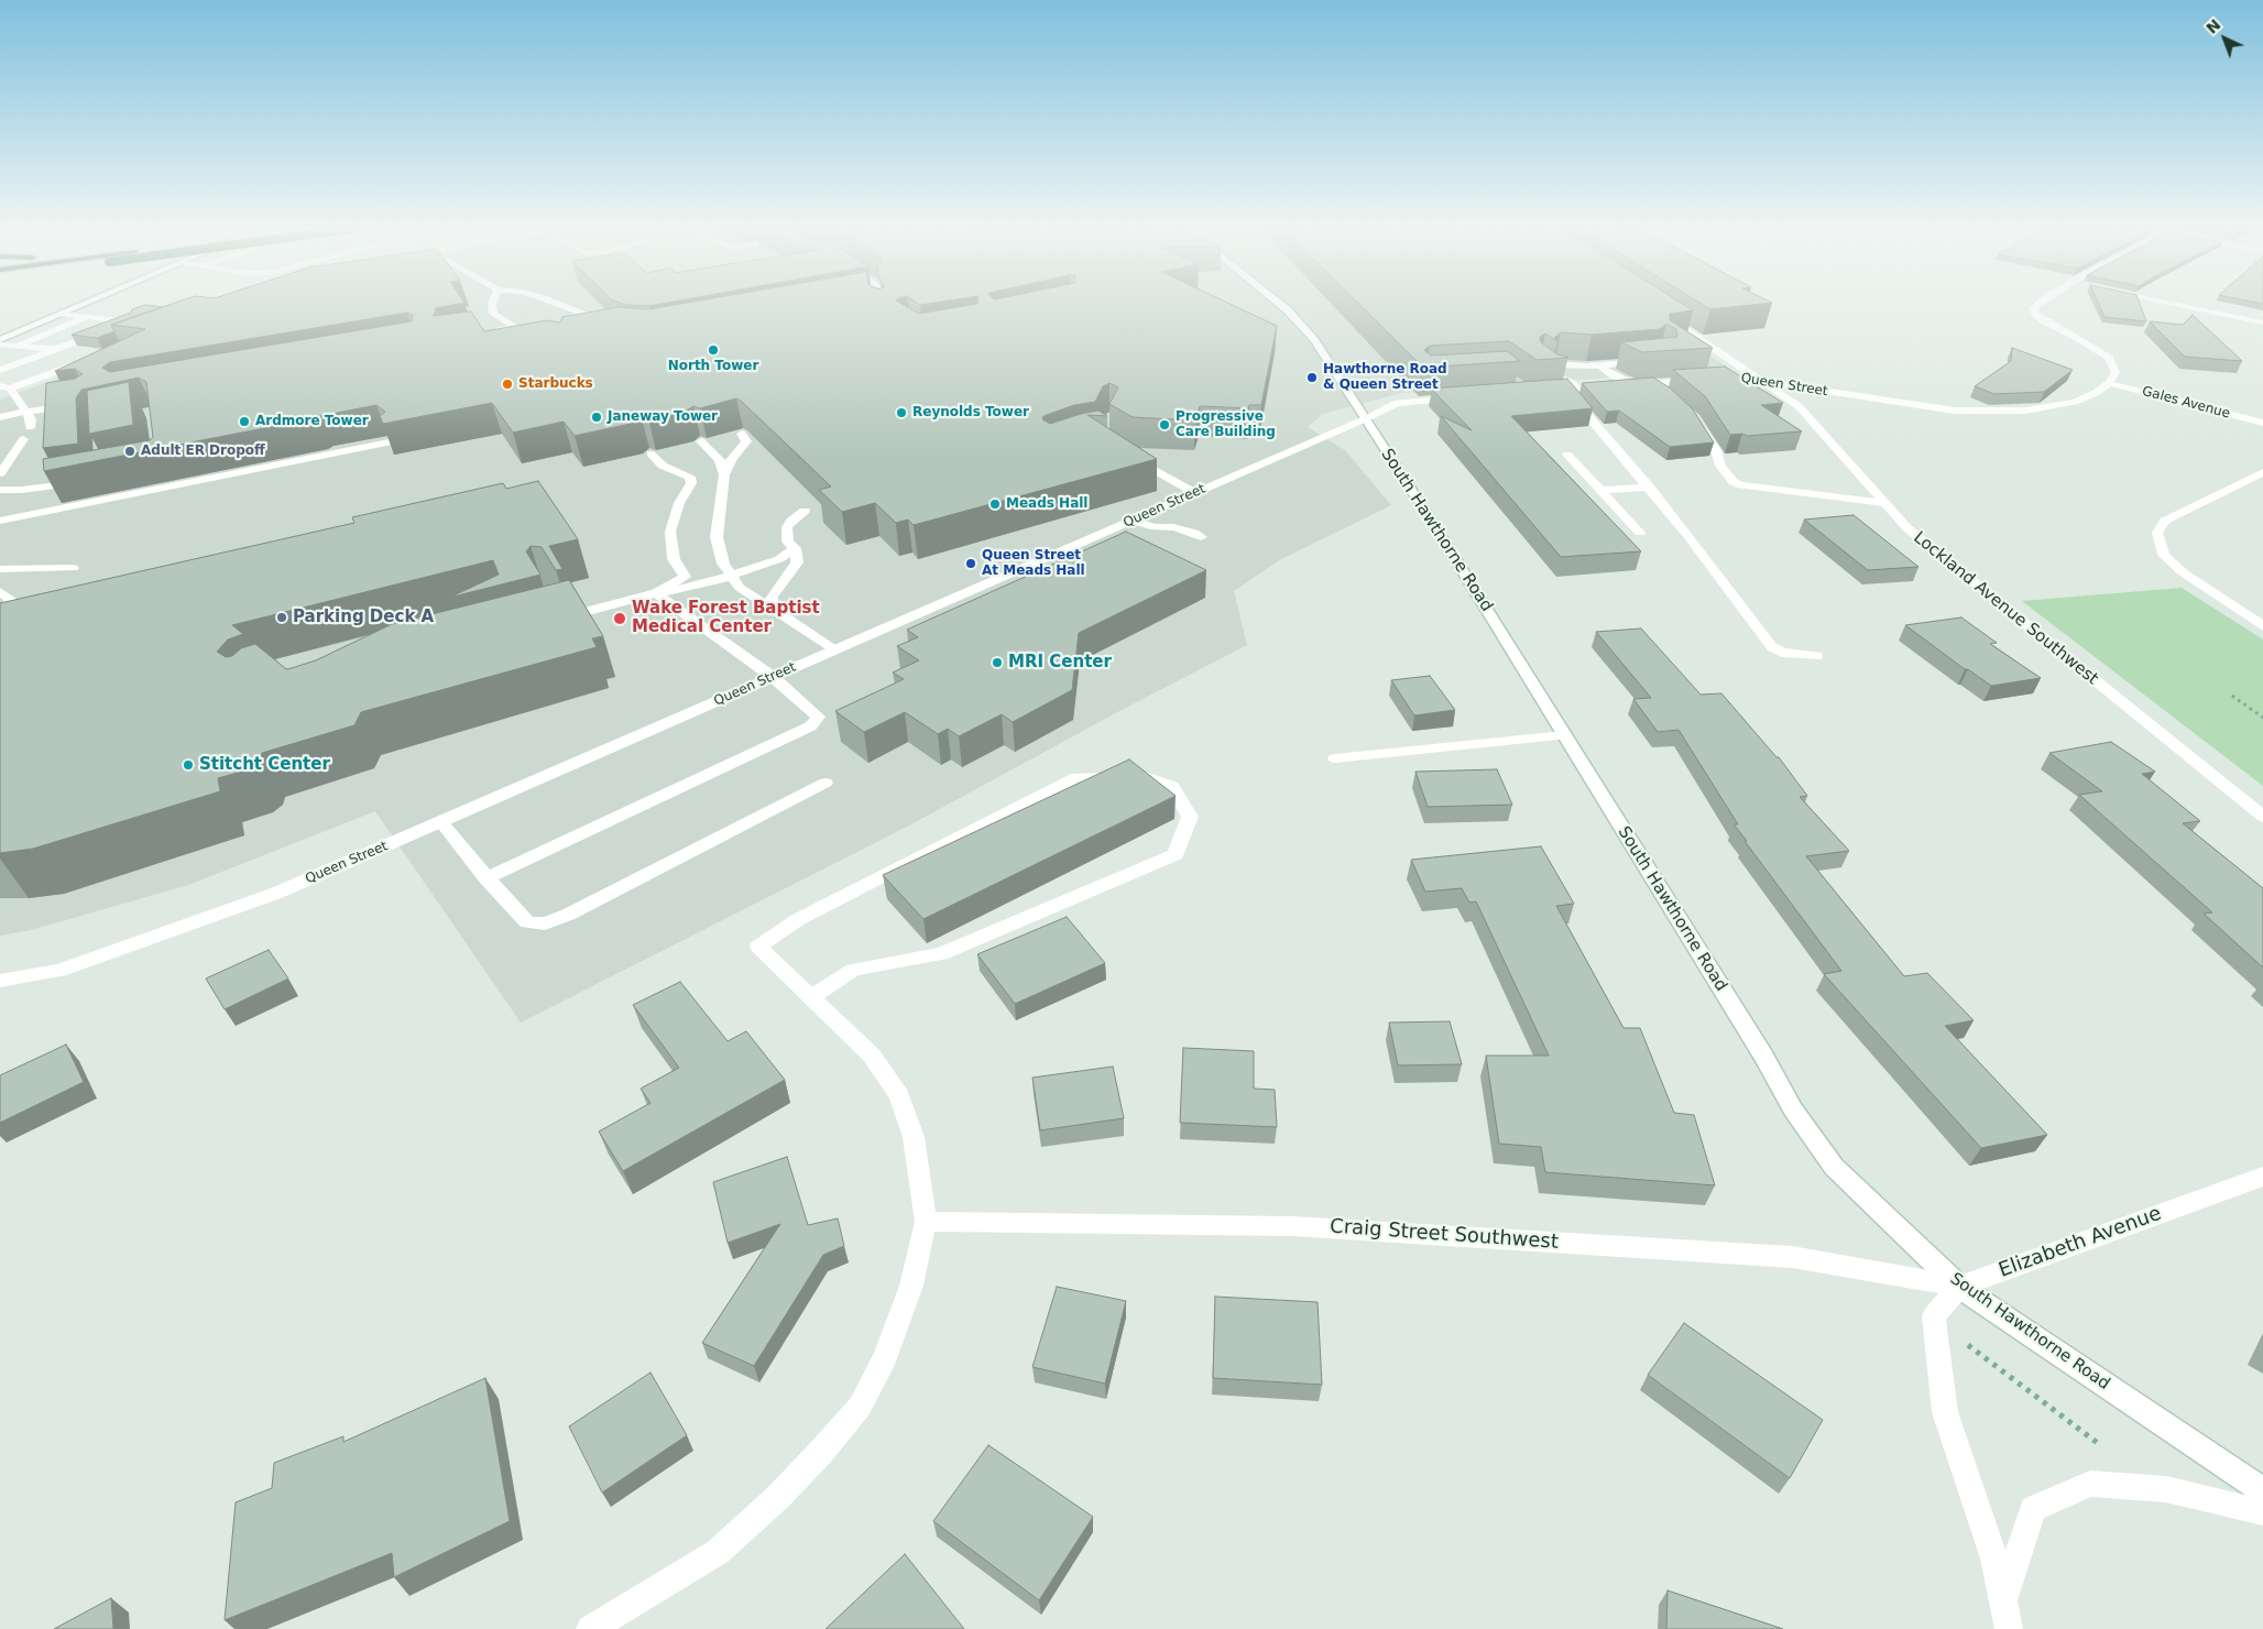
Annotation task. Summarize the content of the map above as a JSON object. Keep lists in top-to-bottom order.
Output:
{
  "streets": {
    "street": [
      "Queen Street",
      "Gales Avenue",
      "South Hawthorne Road",
      "Lockland Avenue Southwest",
      "Craig Street Southwest",
      "Elizabeth Avenue"
    ]
  },
  "crossings": [
    ["Queen Street", "Gales Avenue"],
    ["Queen Street", "South Hawthorne Road"],
    ["Queen Street", "Lockland Avenue Southwest"],
    ["South Hawthorne Road", "Craig Street Southwest"],
    ["South Hawthorne Road", "Elizabeth Avenue"],
    ["Craig Street Southwest", "Elizabeth Avenue"]
  ],
  "places": [
    "North Tower",
    "Hawthorne Road & Queen Street",
    "Starbucks",
    "Reynolds Tower",
    "Janeway Tower",
    "Ardmore Tower",
    "Progressive Care Building",
    "Adult ER Dropoff",
    "Meads Hall",
    "Queen Street At Meads Hall",
    "Parking Deck A",
    "Wake Forest Baptist Medical Center",
    "MRI Center",
    "Stitcht Center"
  ],
  "north": "top left"
}
